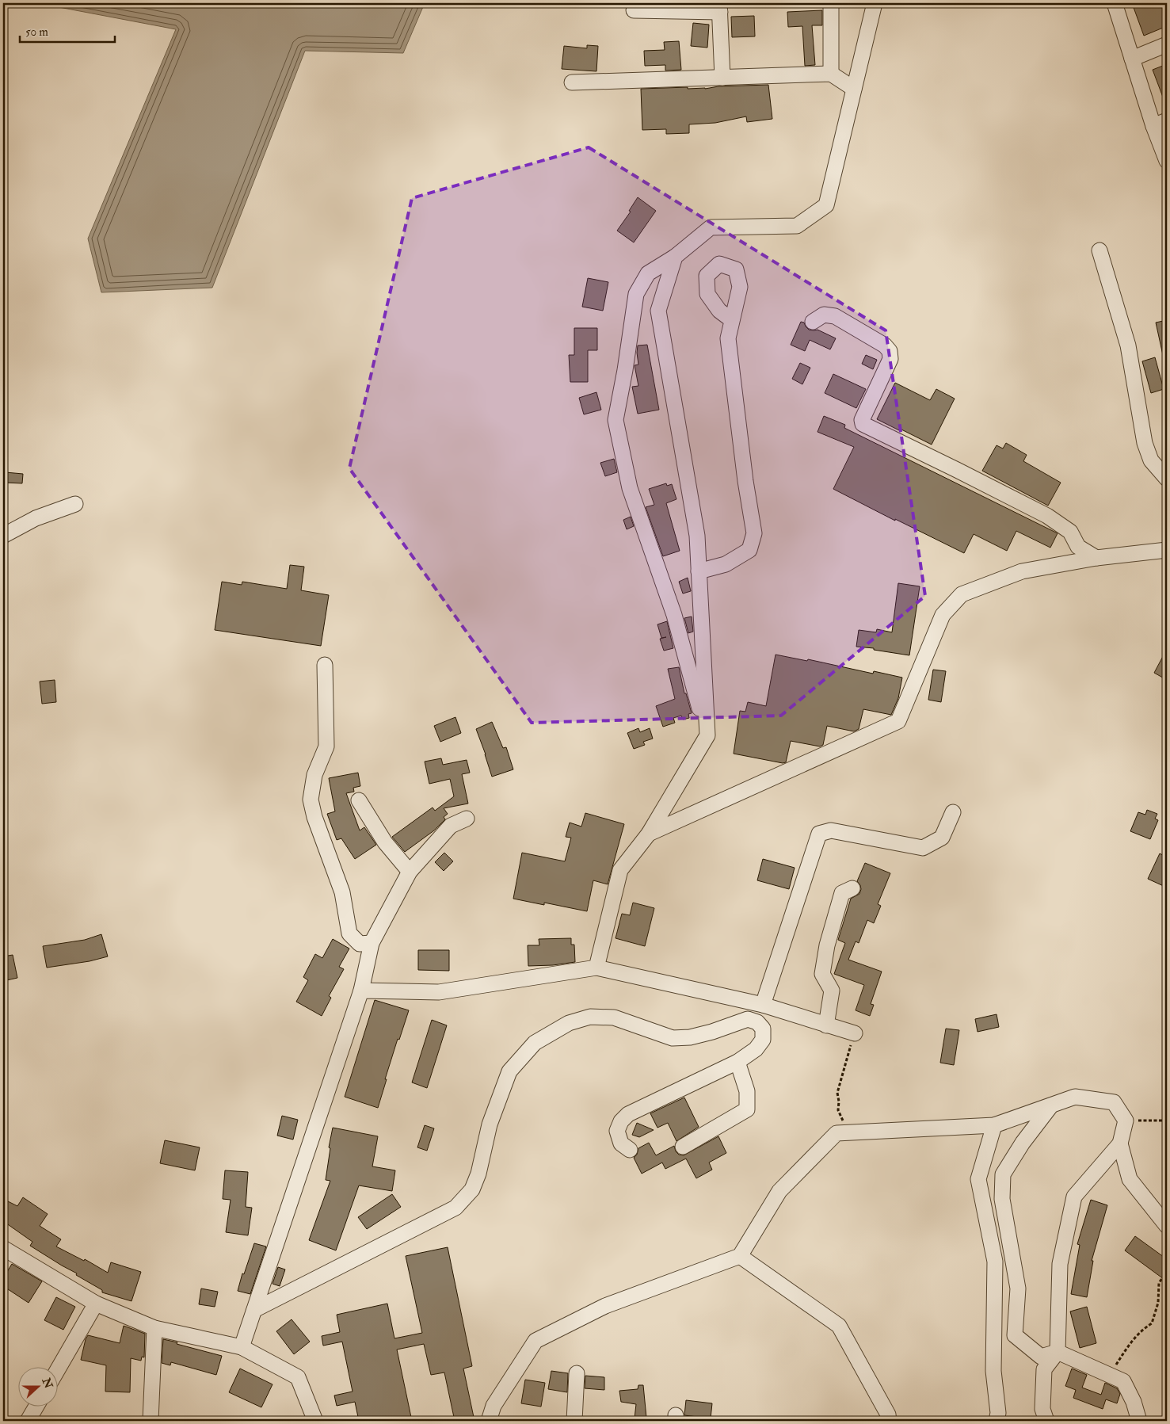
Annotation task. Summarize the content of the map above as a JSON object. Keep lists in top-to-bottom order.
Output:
{
  "scale_bar": "50 m",
  "north": "right"
}
